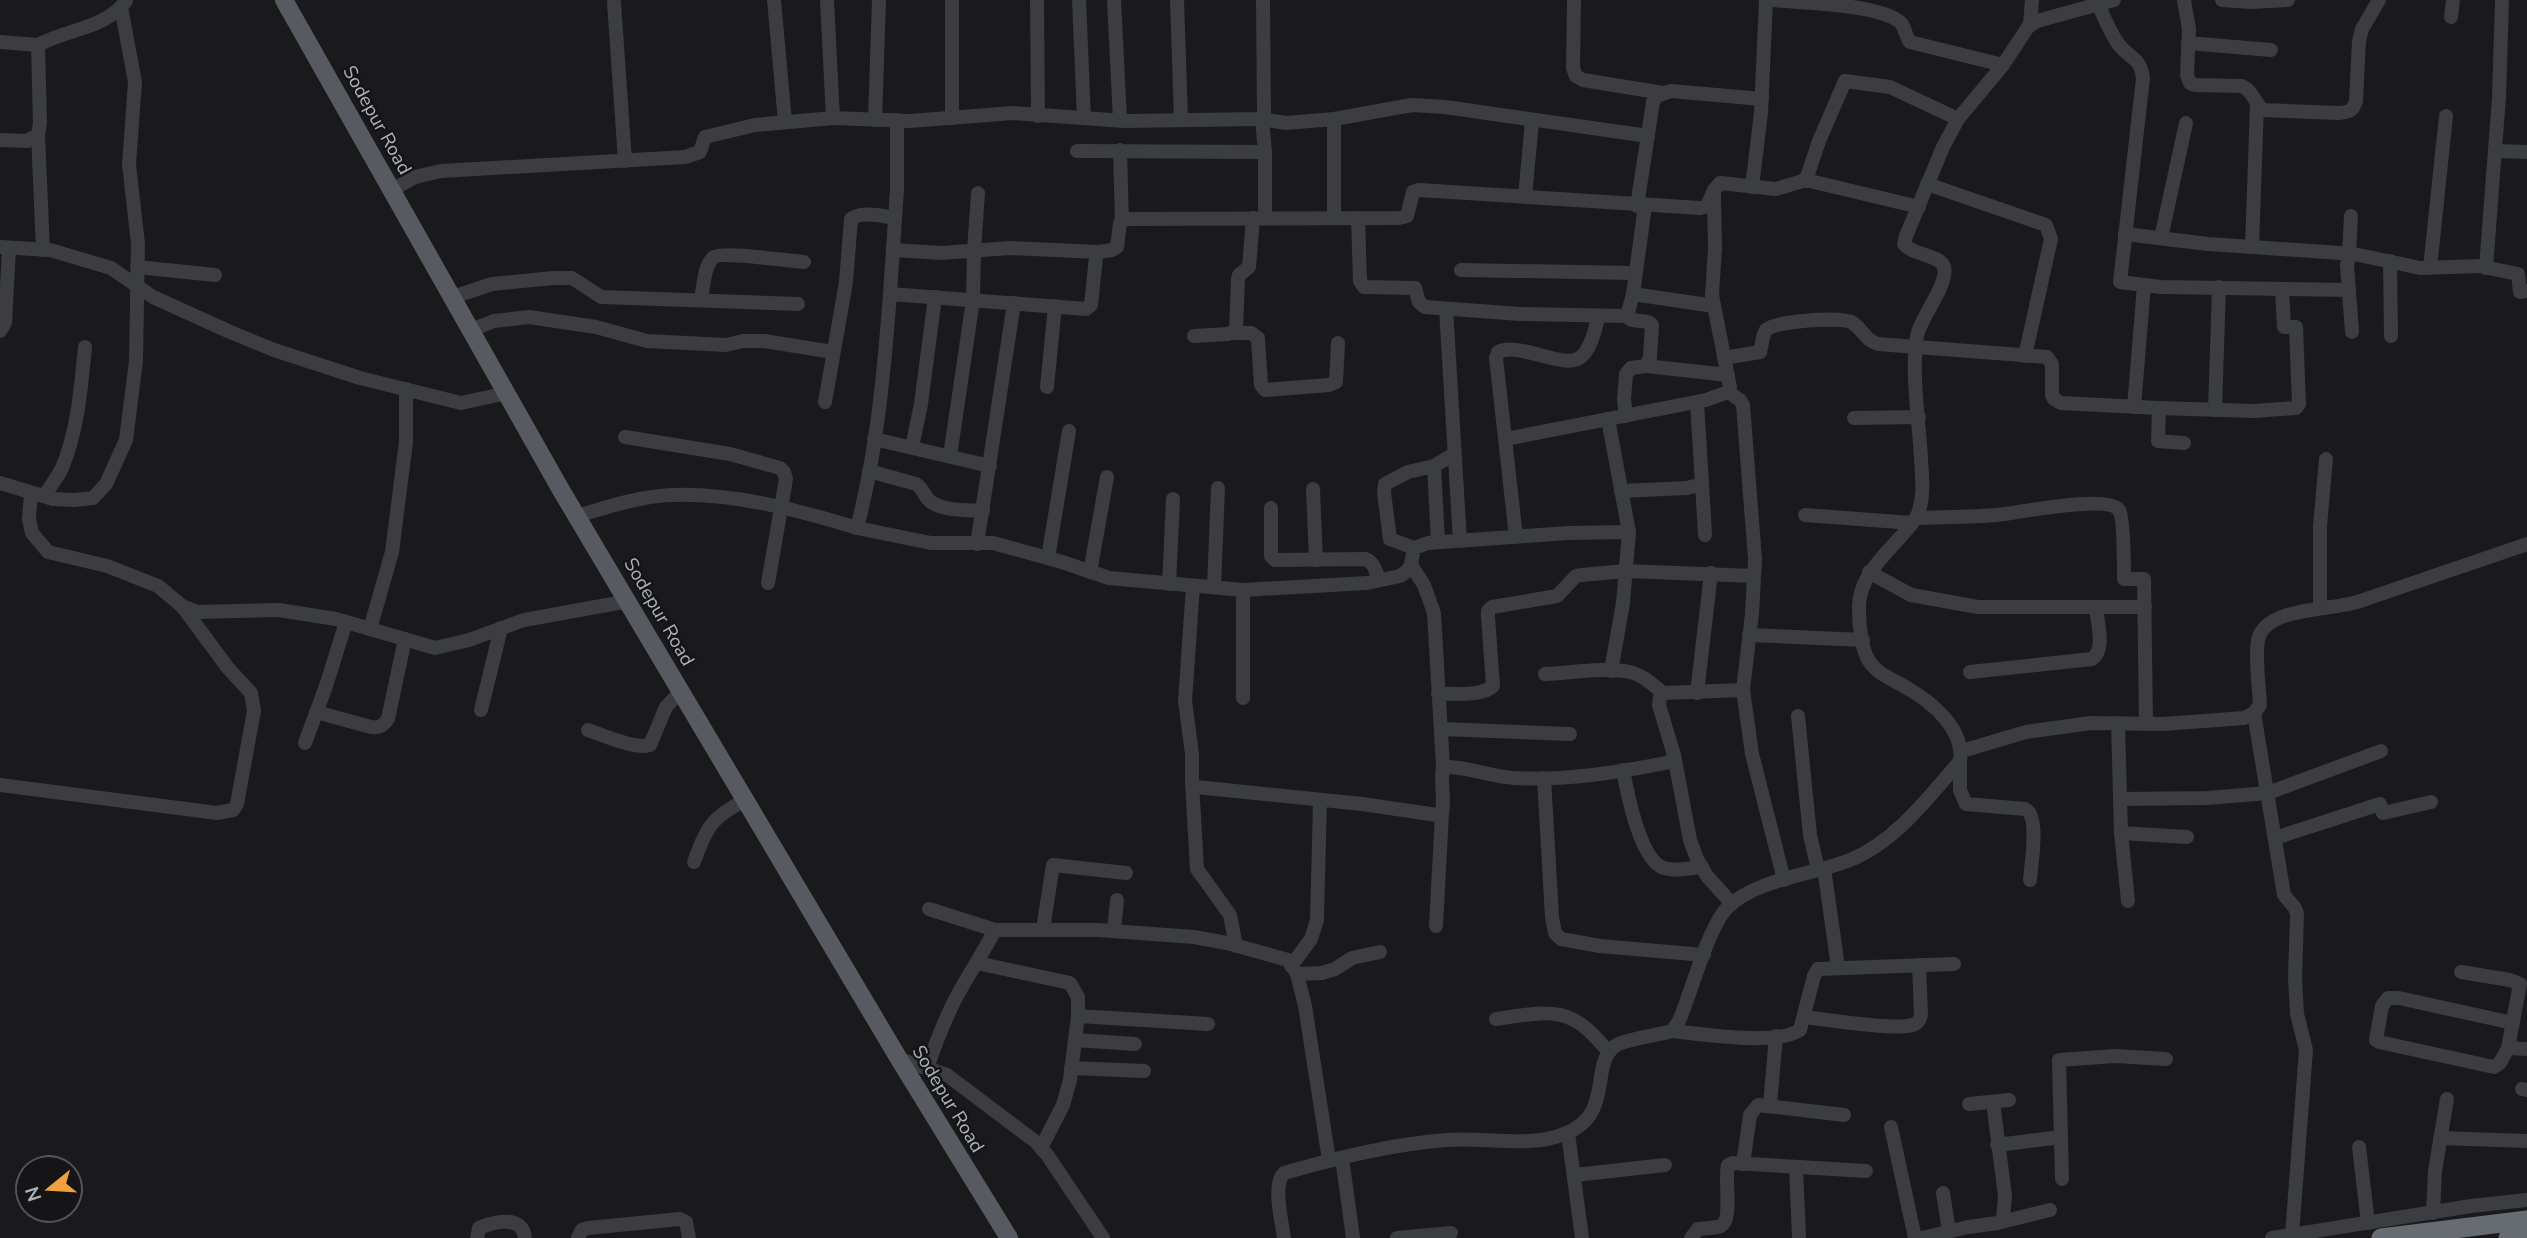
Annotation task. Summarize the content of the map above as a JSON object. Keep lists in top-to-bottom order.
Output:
{
  "streets": {
    "main road": ["Sodepur Road"]
  },
  "north": "left"
}
